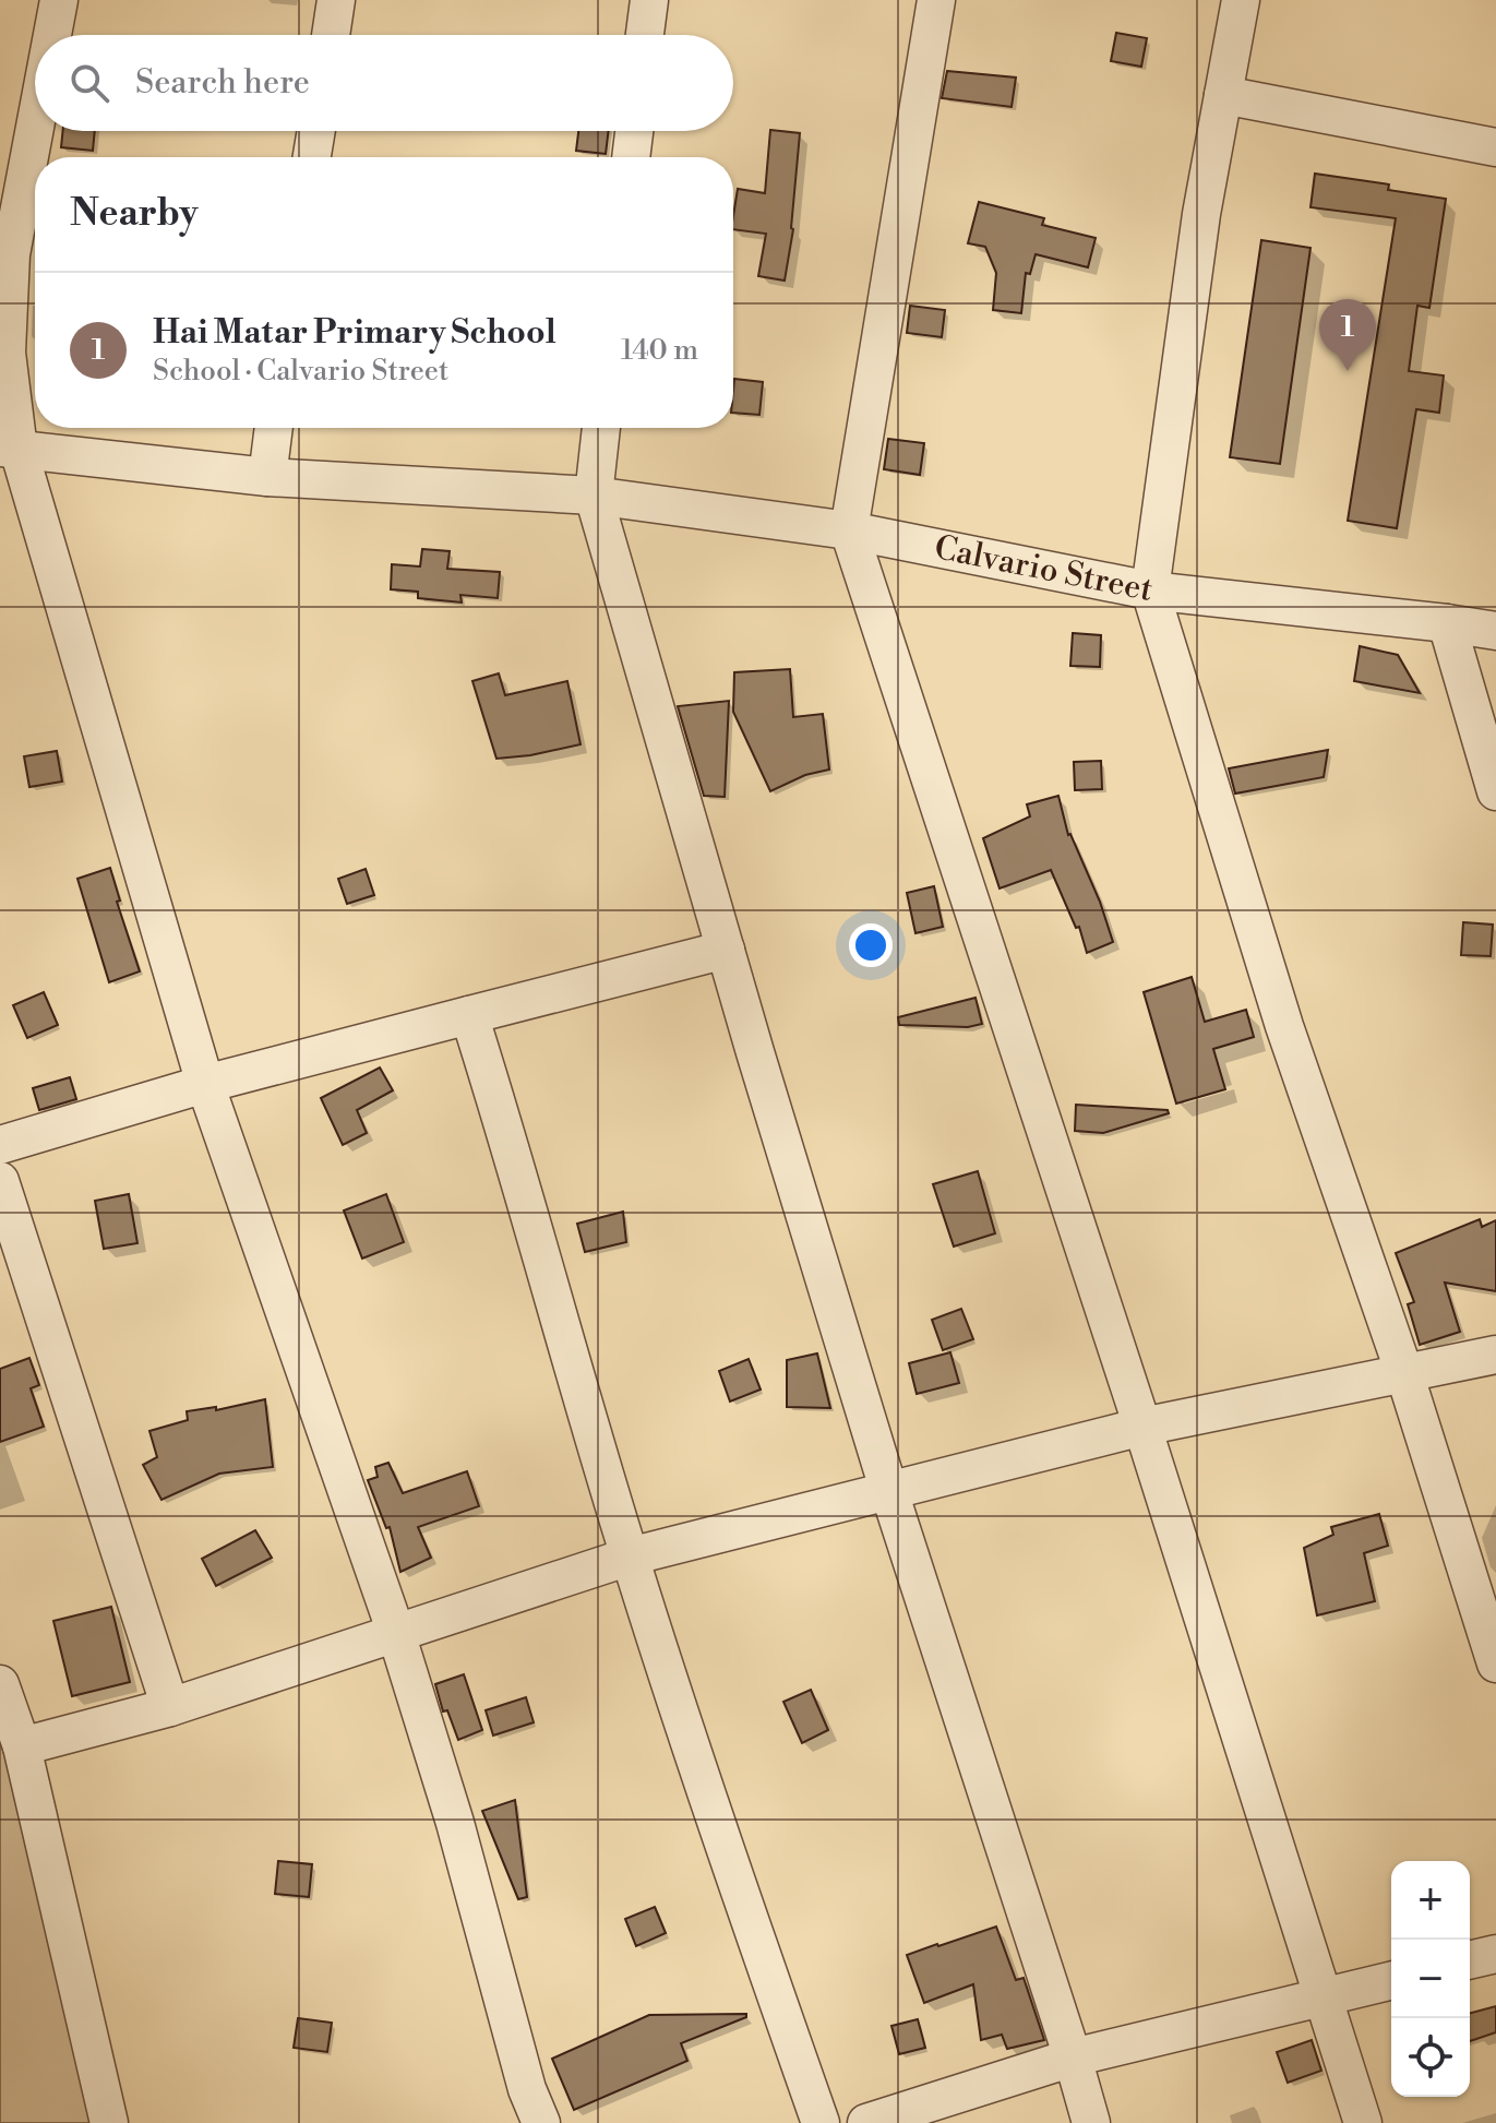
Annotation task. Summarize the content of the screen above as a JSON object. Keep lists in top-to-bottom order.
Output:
{
  "streets": {
    "street": ["Calvario Street"]
  },
  "page": {
    "search": "Search here",
    "heading": "Nearby",
    "list": [
      {
        "mark": "1",
        "name": "Hai Matar Primary School",
        "note": "School · Calvario Street",
        "value": "140 m"
      }
    ],
    "pins": "1",
    "map_buttons": ["+", "−"]
  }
}
